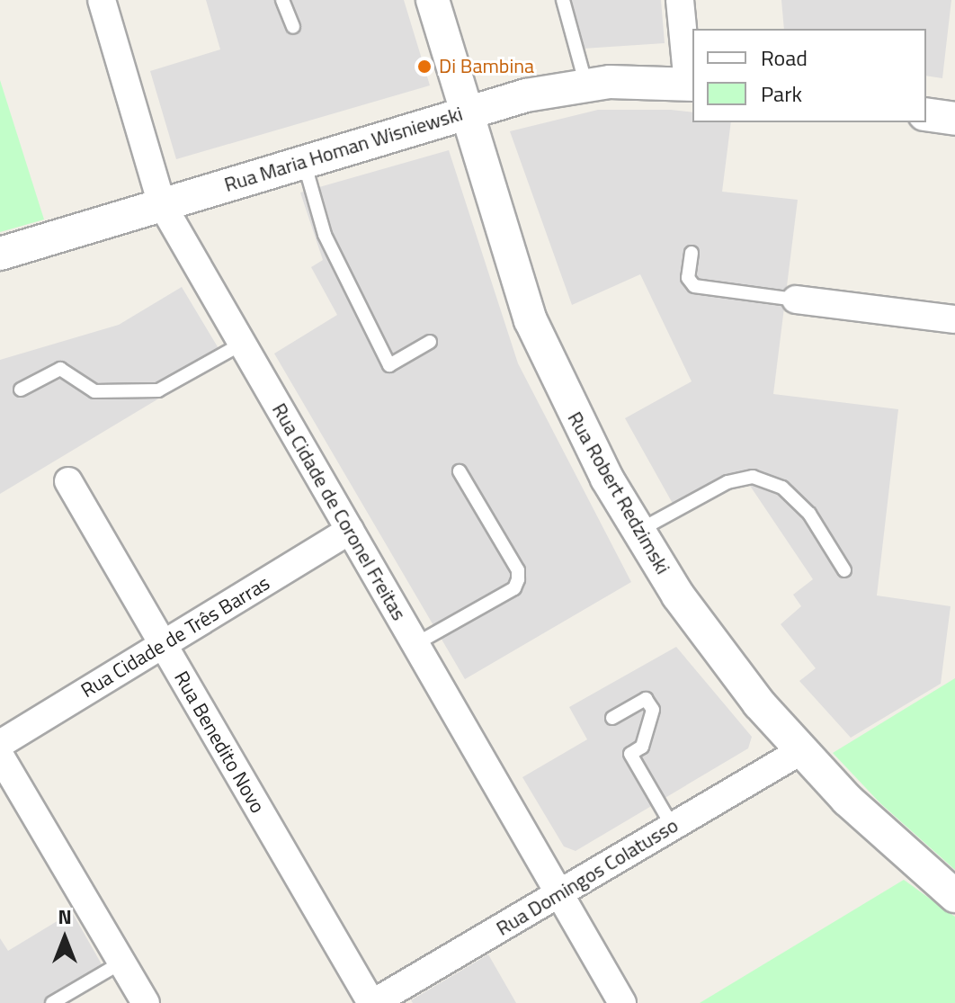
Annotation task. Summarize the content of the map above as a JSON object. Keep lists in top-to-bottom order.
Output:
{
  "streets": {
    "street": [
      "Rua Maria Homan Wisniewski",
      "Rua Robert Redzimski",
      "Rua Cidade de Coronel Freitas",
      "Rua Cidade de Três Barras",
      "Rua Benedito Novo",
      "Rua Domingos Colatusso"
    ]
  },
  "crossings": [
    ["Rua Maria Homan Wisniewski", "Rua Robert Redzimski"],
    ["Rua Maria Homan Wisniewski", "Rua Cidade de Coronel Freitas"],
    ["Rua Robert Redzimski", "Rua Domingos Colatusso"],
    ["Rua Cidade de Coronel Freitas", "Rua Cidade de Três Barras"],
    ["Rua Cidade de Coronel Freitas", "Rua Domingos Colatusso"],
    ["Rua Cidade de Três Barras", "Rua Benedito Novo"],
    ["Rua Benedito Novo", "Rua Domingos Colatusso"]
  ],
  "places": ["Di Bambina"],
  "legend": ["Road", "Park"],
  "north": "top"
}
